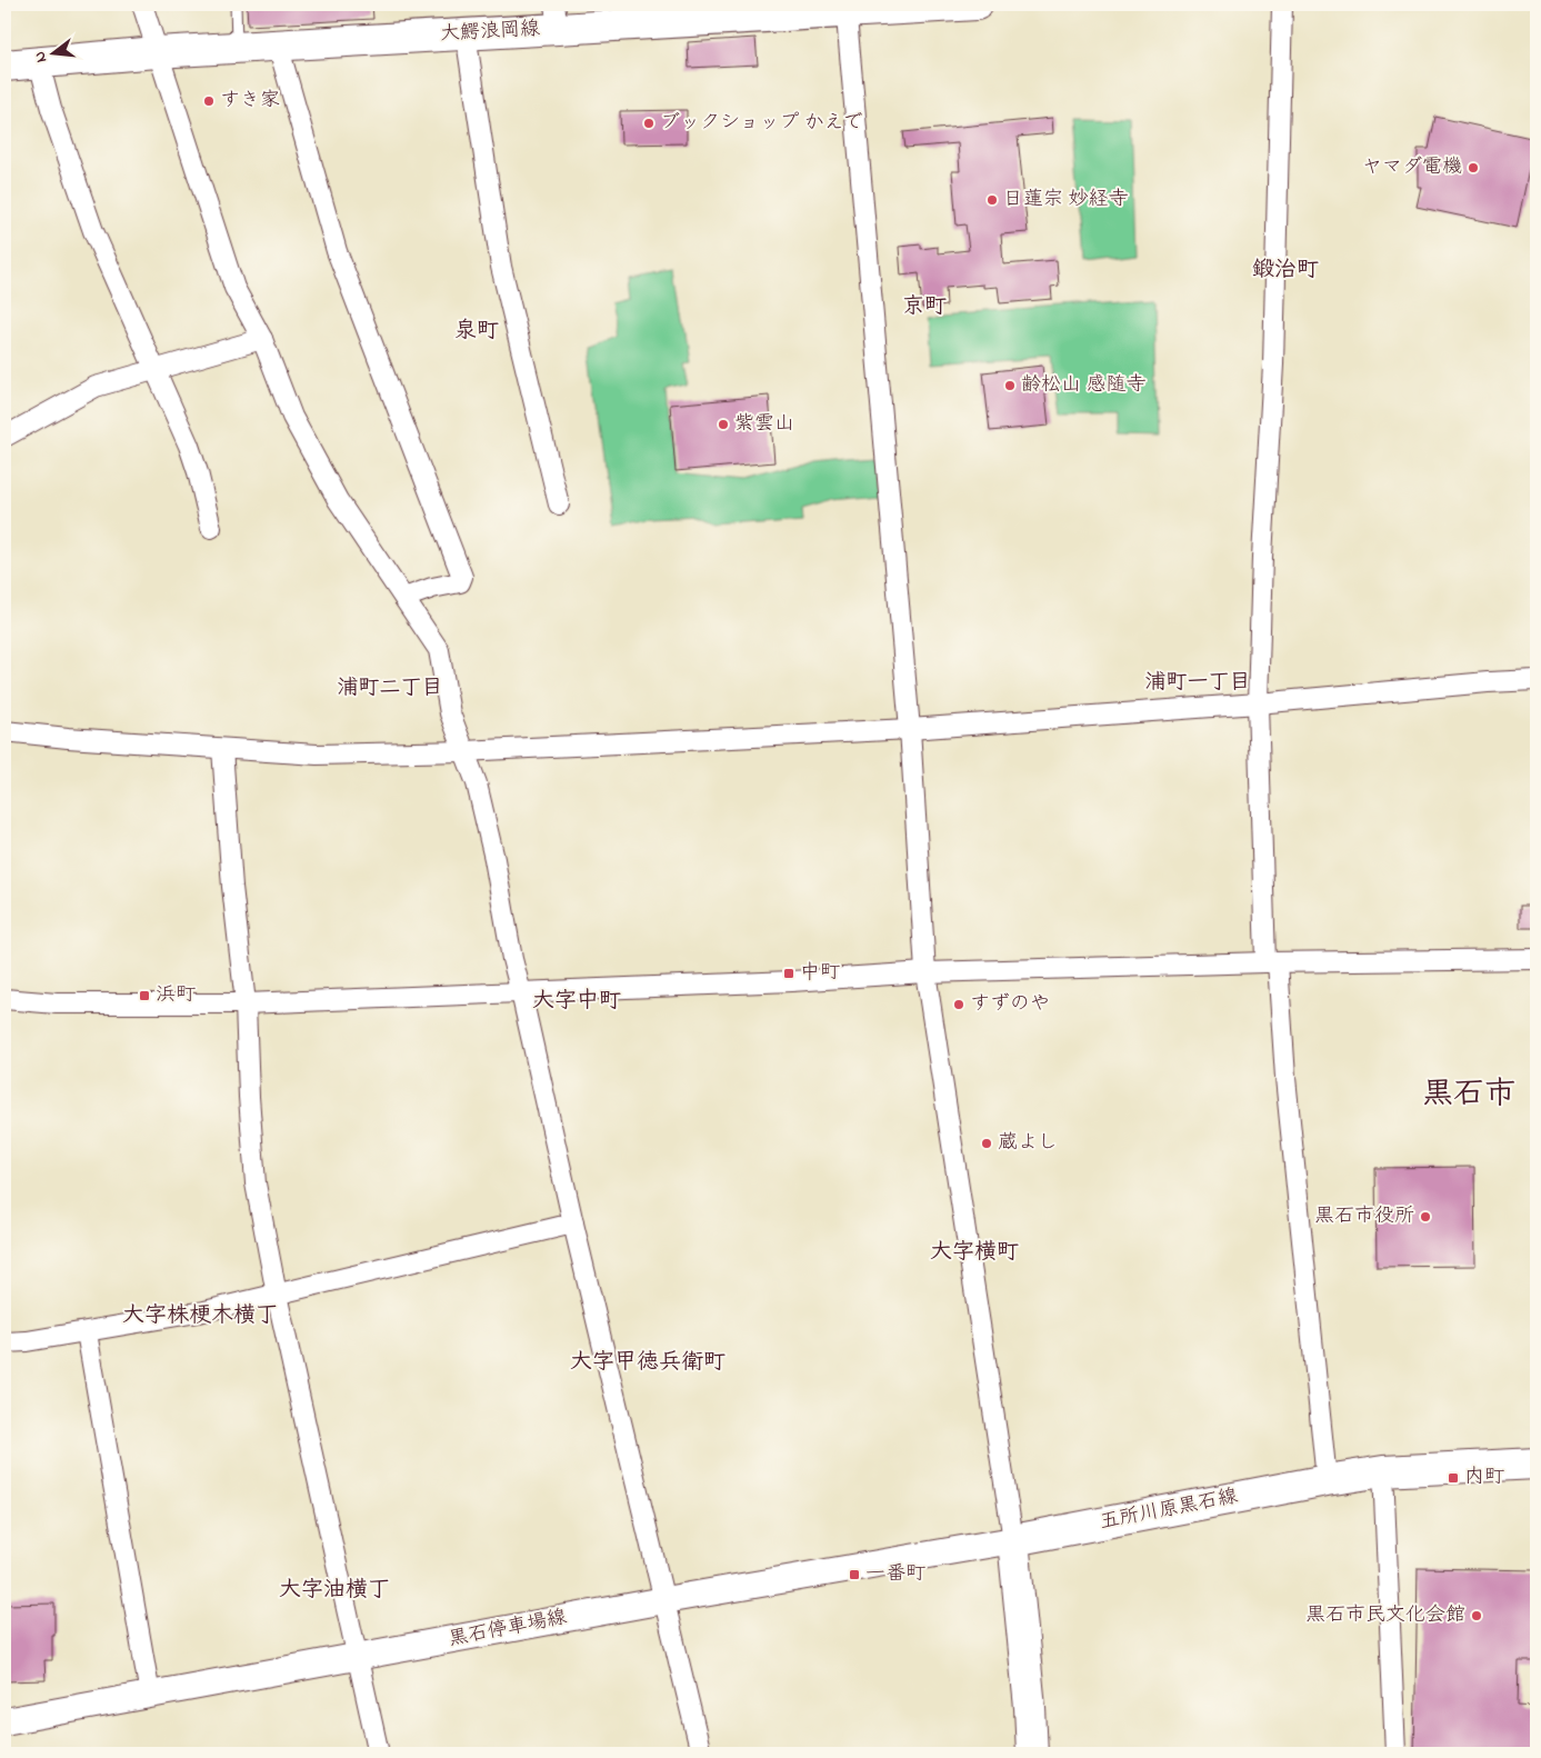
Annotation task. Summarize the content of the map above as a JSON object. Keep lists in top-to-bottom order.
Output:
{
  "streets": {
    "main road": ["大鰐浪岡線", "五所川原黒石線", "黒石停車場線"]
  },
  "crossings": [
    ["五所川原黒石線", "黒石停車場線"]
  ],
  "districts": [
    "鍛治町",
    "京町",
    "泉町",
    "浦町一丁目",
    "浦町二丁目",
    "大字中町",
    "黒石市",
    "大字横町",
    "大字株梗木横丁",
    "大字甲徳兵衛町",
    "大字油横丁"
  ],
  "places": {
    "other": [
      "すき家",
      "ブックショップ かえで",
      "ヤマダ電機",
      "日蓮宗 妙経寺",
      "齢松山 感随寺",
      "紫雲山",
      "すずのや",
      "蔵よし",
      "黒石市役所",
      "黒石市民文化会館"
    ],
    "transit": [
      "中町",
      "浜町",
      "内町",
      "一番町"
    ]
  },
  "north": "left"
}
